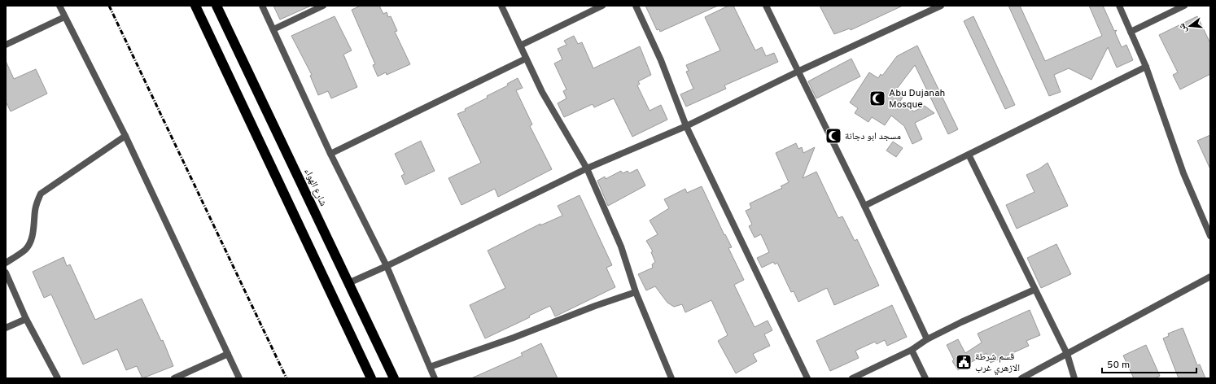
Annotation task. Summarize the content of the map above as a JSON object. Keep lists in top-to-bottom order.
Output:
{
  "streets": {
    "highway": ["شارع الهواء"]
  },
  "places": {
    "mosque": ["Abu Dujanah Mosque", "مسجد ابو دجانة"],
    "public building": ["قسم شرطة الازهري غرب"]
  },
  "scale_bar": "50 m",
  "north": "left"
}
